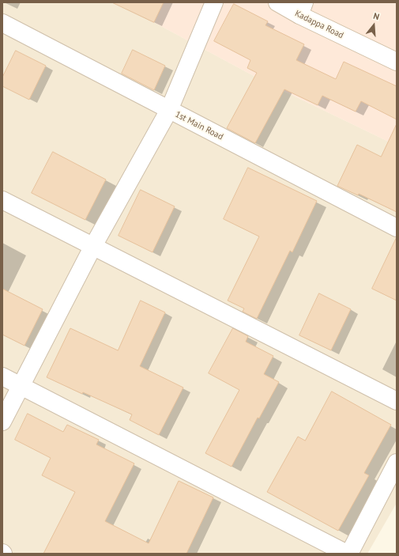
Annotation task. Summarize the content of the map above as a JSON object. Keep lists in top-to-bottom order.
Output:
{
  "streets": {
    "street": ["Kadappa Road", "1st Main Road"]
  },
  "north": "top"
}
